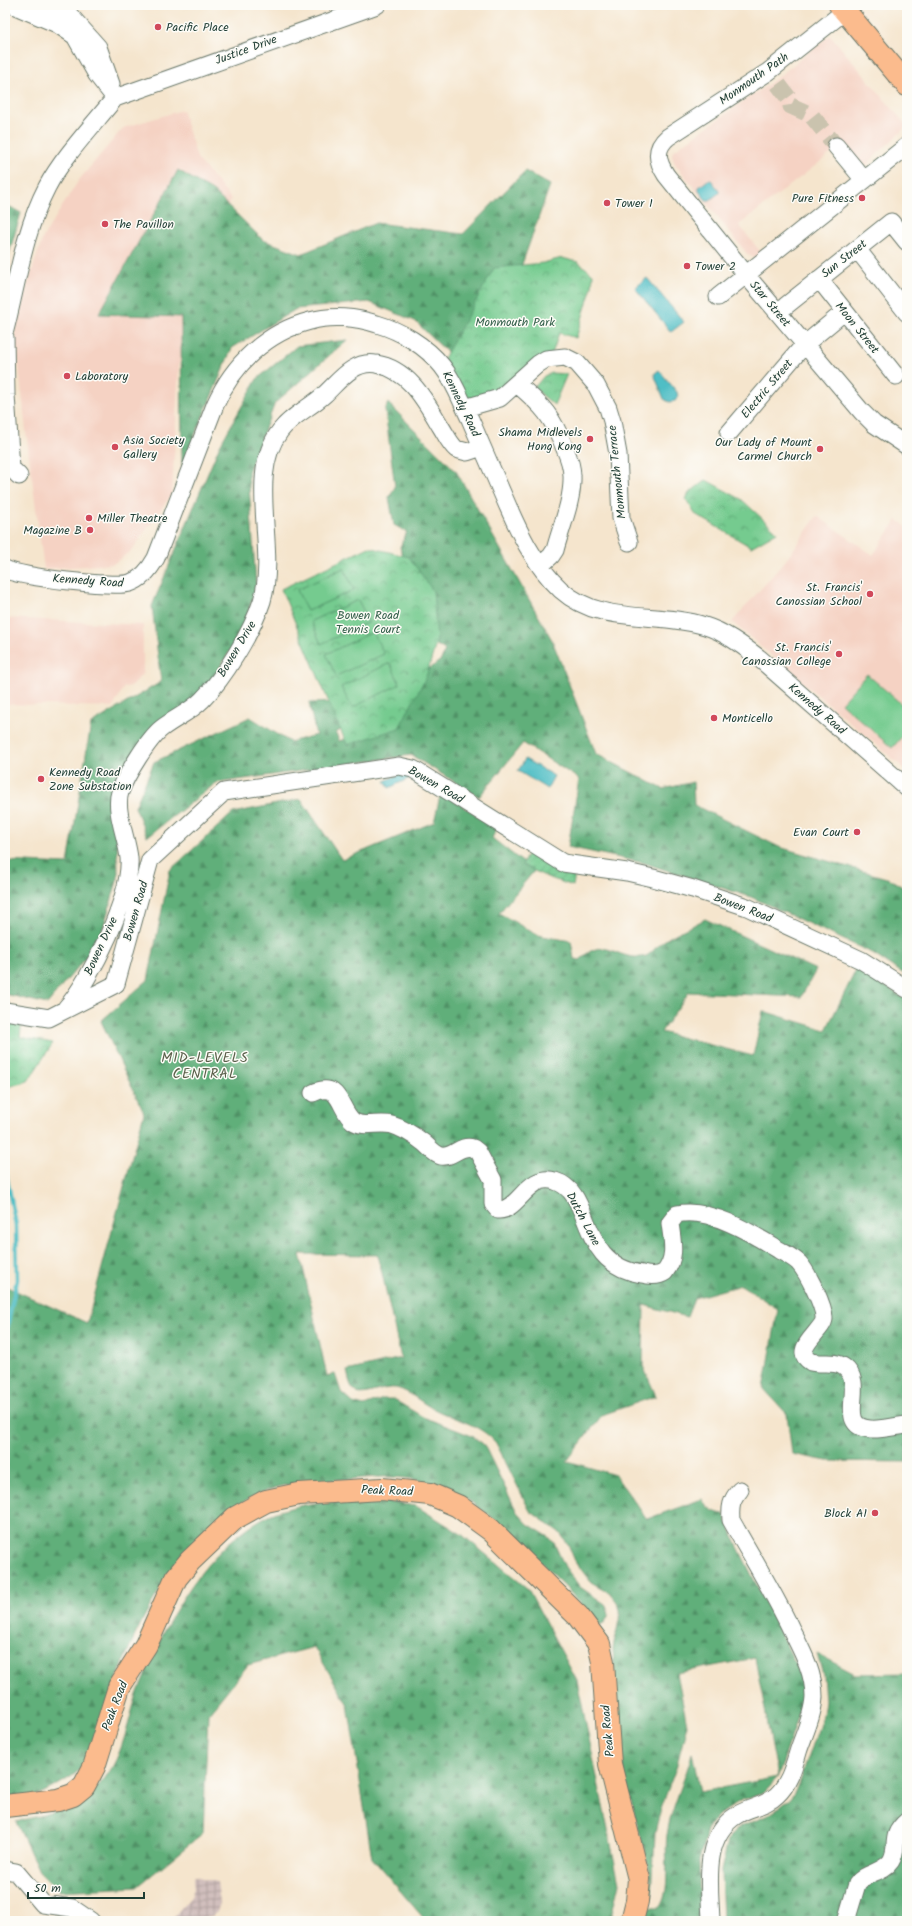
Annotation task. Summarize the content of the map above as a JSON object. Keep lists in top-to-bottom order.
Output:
{
  "streets": {
    "main road": ["Peak Road"],
    "street": [
      "Justice Drive",
      "Monmouth Path",
      "Sun Street",
      "Star Street",
      "Moon Street",
      "Electric Street",
      "Kennedy Road",
      "Monmouth Terrace",
      "Bowen Drive",
      "Bowen Road",
      "Dutch Lane"
    ]
  },
  "crossings": [
    ["Monmouth Path", "Star Street"],
    ["Sun Street", "Star Street"],
    ["Sun Street", "Moon Street"],
    ["Star Street", "Electric Street"],
    ["Moon Street", "Electric Street"],
    ["Kennedy Road", "Monmouth Terrace"],
    ["Kennedy Road", "Bowen Drive"],
    ["Bowen Drive", "Bowen Road"]
  ],
  "districts": ["MID-LEVELS CENTRAL"],
  "parks": ["Monmouth Park", "Bowen Road Tennis Court"],
  "places": [
    "Pacific Place",
    "Pure Fitness",
    "Tower 1",
    "The Pavillon",
    "Tower 2",
    "Laboratory",
    "Shama Midlevels Hong Kong",
    "Asia Society Gallery",
    "Our Lady of Mount Carmel Church",
    "Miller Theatre",
    "Magazine B",
    "St. Francis' Canossian School",
    "St. Francis' Canossian College",
    "Monticello",
    "Kennedy Road Zone Substation",
    "Evan Court",
    "Block A1"
  ],
  "scale_bar": "50 m"
}
